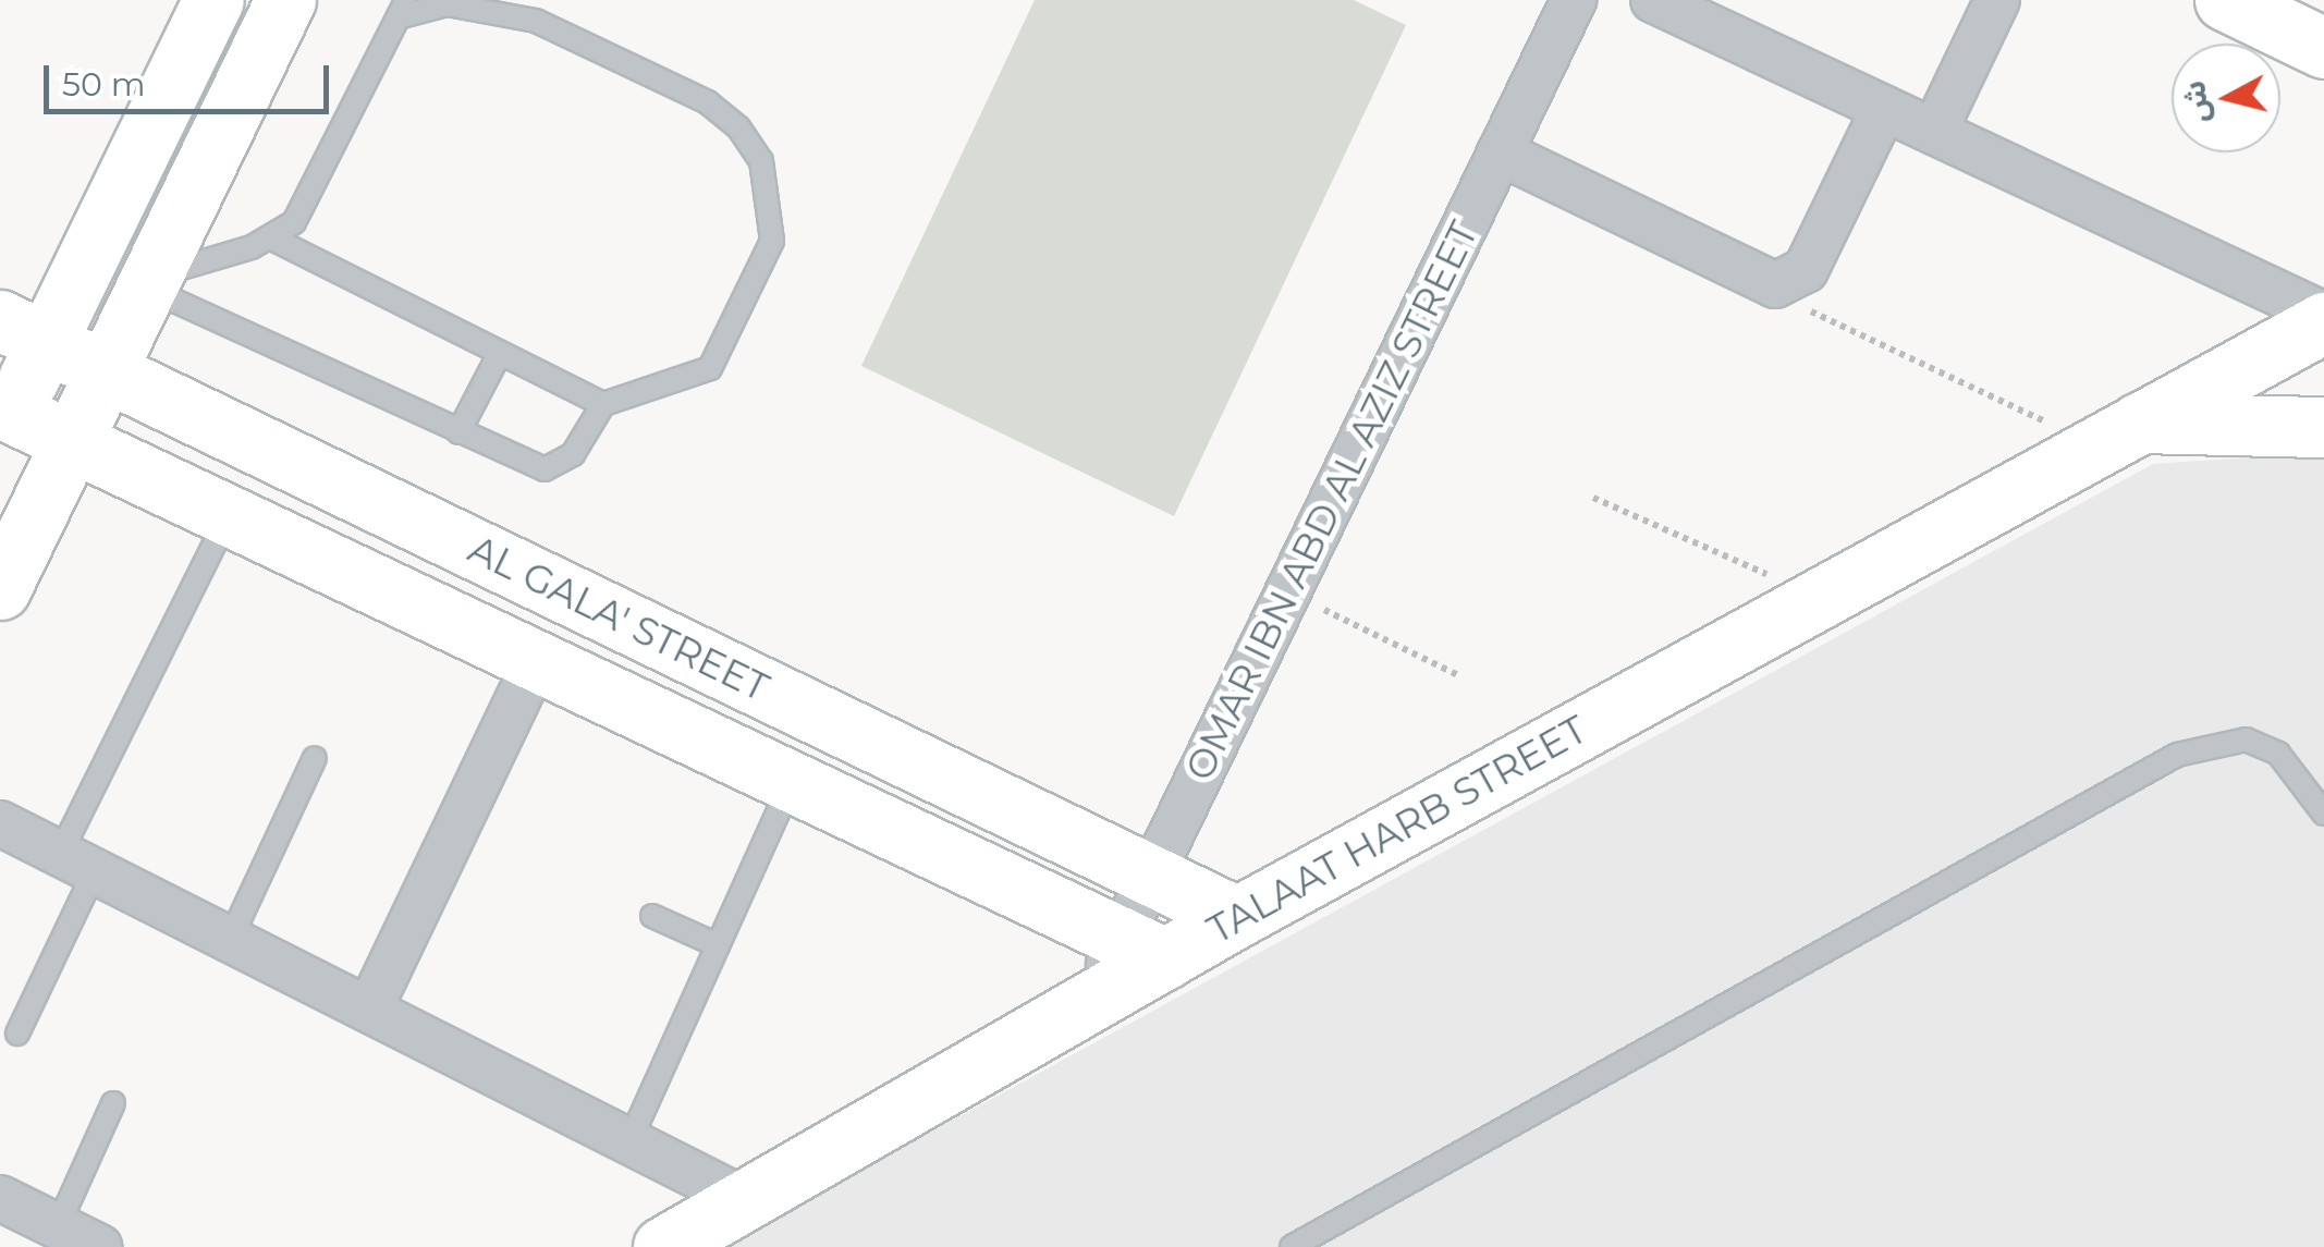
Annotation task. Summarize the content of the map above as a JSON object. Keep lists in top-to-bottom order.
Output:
{
  "streets": {
    "main road": ["AL GALA' STREET", "TALAAT HARB STREET"],
    "street": ["OMAR IBN ABD AL AZIZ STREET"]
  },
  "crossings": [
    ["OMAR IBN ABD AL AZIZ STREET", "AL GALA' STREET"],
    ["OMAR IBN ABD AL AZIZ STREET", "TALAAT HARB STREET"],
    ["AL GALA' STREET", "TALAAT HARB STREET"]
  ],
  "scale_bar": "50 m",
  "north": "left"
}
